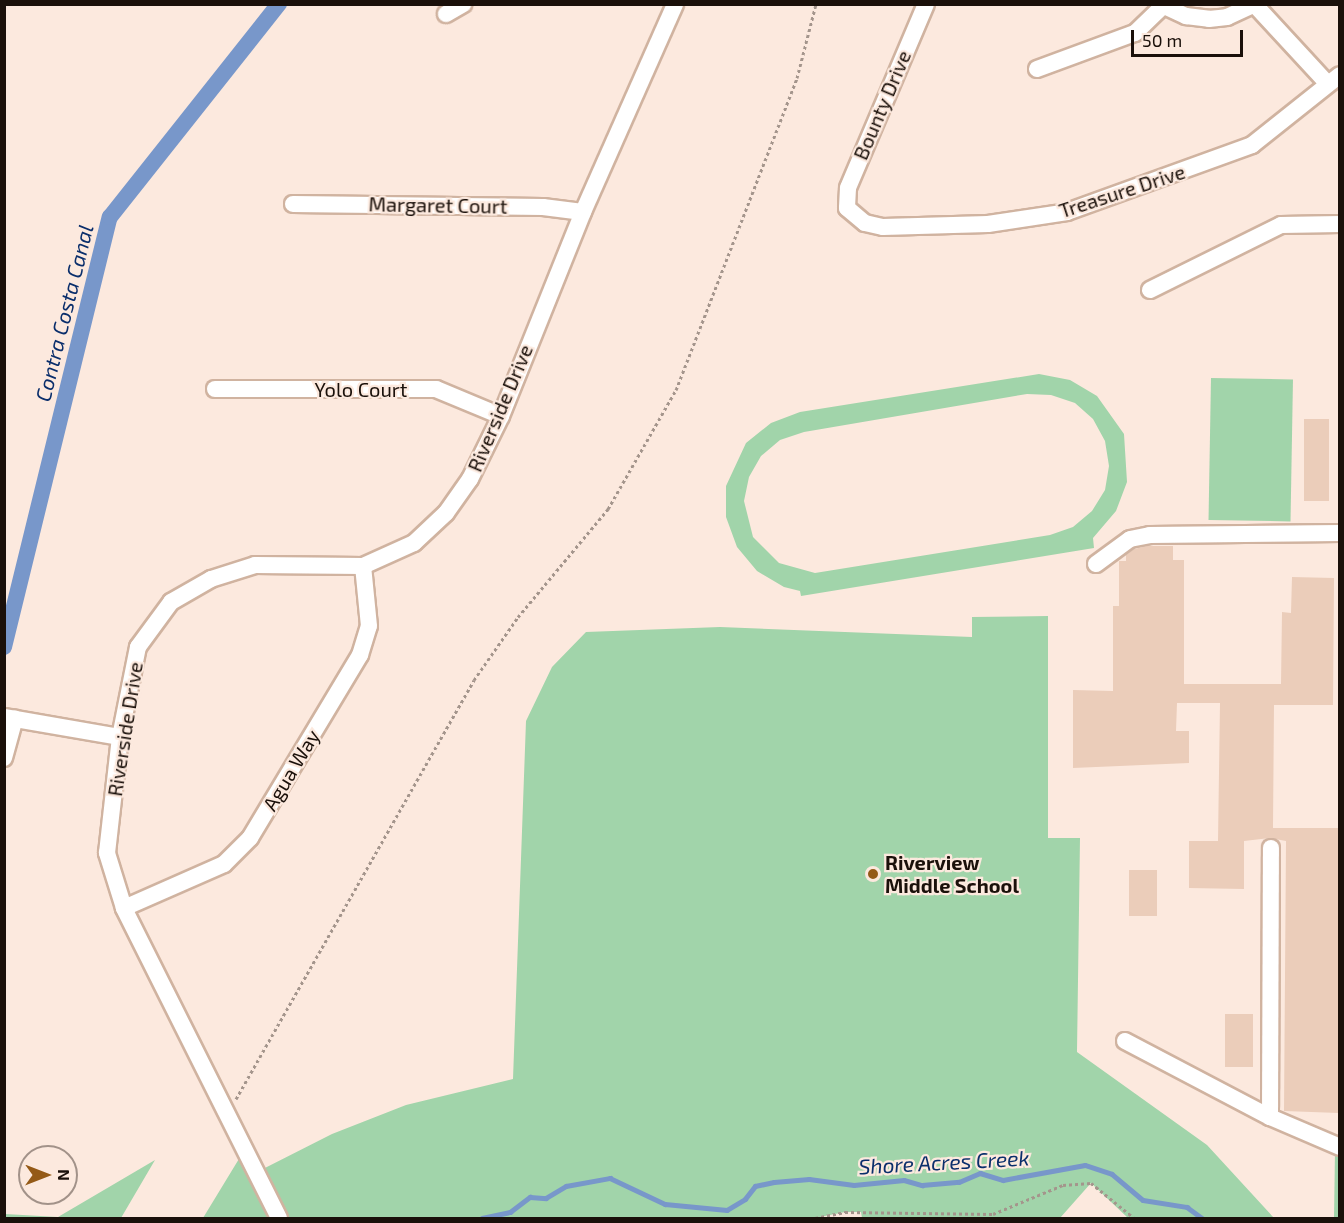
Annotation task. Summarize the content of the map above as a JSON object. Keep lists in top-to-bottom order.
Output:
{
  "streets": {
    "street": [
      "Bounty Drive",
      "Treasure Drive",
      "Margaret Court",
      "Yolo Court",
      "Riverside Drive",
      "Agua Way"
    ]
  },
  "crossings": [
    ["Bounty Drive", "Treasure Drive"],
    ["Margaret Court", "Riverside Drive"],
    ["Yolo Court", "Riverside Drive"],
    ["Riverside Drive", "Agua Way"]
  ],
  "water": ["Contra Costa Canal", "Shore Acres Creek"],
  "places": ["Riverview Middle School"],
  "scale_bar": "50 m",
  "north": "right"
}
